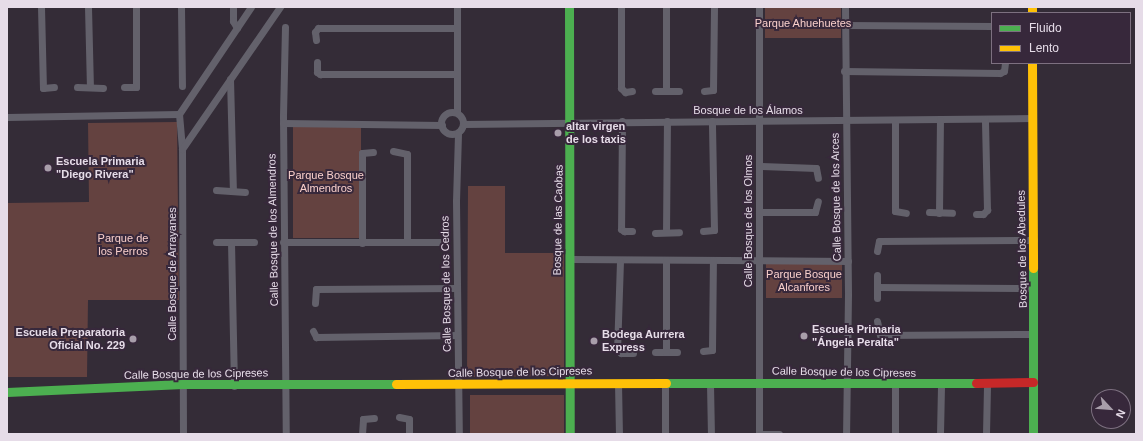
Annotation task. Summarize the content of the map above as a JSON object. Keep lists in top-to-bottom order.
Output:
{
  "streets": {
    "street": [
      "Bosque de los Álamos",
      "Calle Bosque de los Arces",
      "Bosque de las Caobas",
      "Calle Bosque de los Olmos",
      "Calle Bosque de los Almendros",
      "Bosque de los Abedules",
      "Calle Bosque de Arrayanes",
      "Calle Bosque de los Cedros",
      "Calle Bosque de los Cipreses"
    ]
  },
  "crossings": [
    ["Bosque de los Álamos", "Calle Bosque de los Arces"],
    ["Bosque de los Álamos", "Bosque de las Caobas"],
    ["Bosque de los Álamos", "Calle Bosque de los Olmos"],
    ["Bosque de los Álamos", "Bosque de los Abedules"],
    ["Bosque de los Álamos", "Calle Bosque de los Cedros"],
    ["Calle Bosque de los Arces", "Calle Bosque de los Cipreses"],
    ["Bosque de las Caobas", "Calle Bosque de los Cipreses"],
    ["Calle Bosque de los Olmos", "Calle Bosque de los Cipreses"],
    ["Calle Bosque de los Almendros", "Calle Bosque de los Cipreses"],
    ["Bosque de los Abedules", "Calle Bosque de los Cipreses"],
    ["Calle Bosque de Arrayanes", "Calle Bosque de los Cipreses"],
    ["Calle Bosque de los Cedros", "Calle Bosque de los Cipreses"]
  ],
  "parks": [
    "Parque Ahuehuetes",
    "Parque Bosque Almendros",
    "Parque de los Perros",
    "Parque Bosque Alcanfores"
  ],
  "places": [
    "altar virgen de los taxis",
    "Escuela Primaria \"Diego Rivera\"",
    "Escuela Primaria \"Ángela Peralta\"",
    "Escuela Preparatoria Oficial No. 229",
    "Bodega Aurrera Express"
  ],
  "legend": ["Fluido", "Lento"],
  "north": "bottom right"
}
